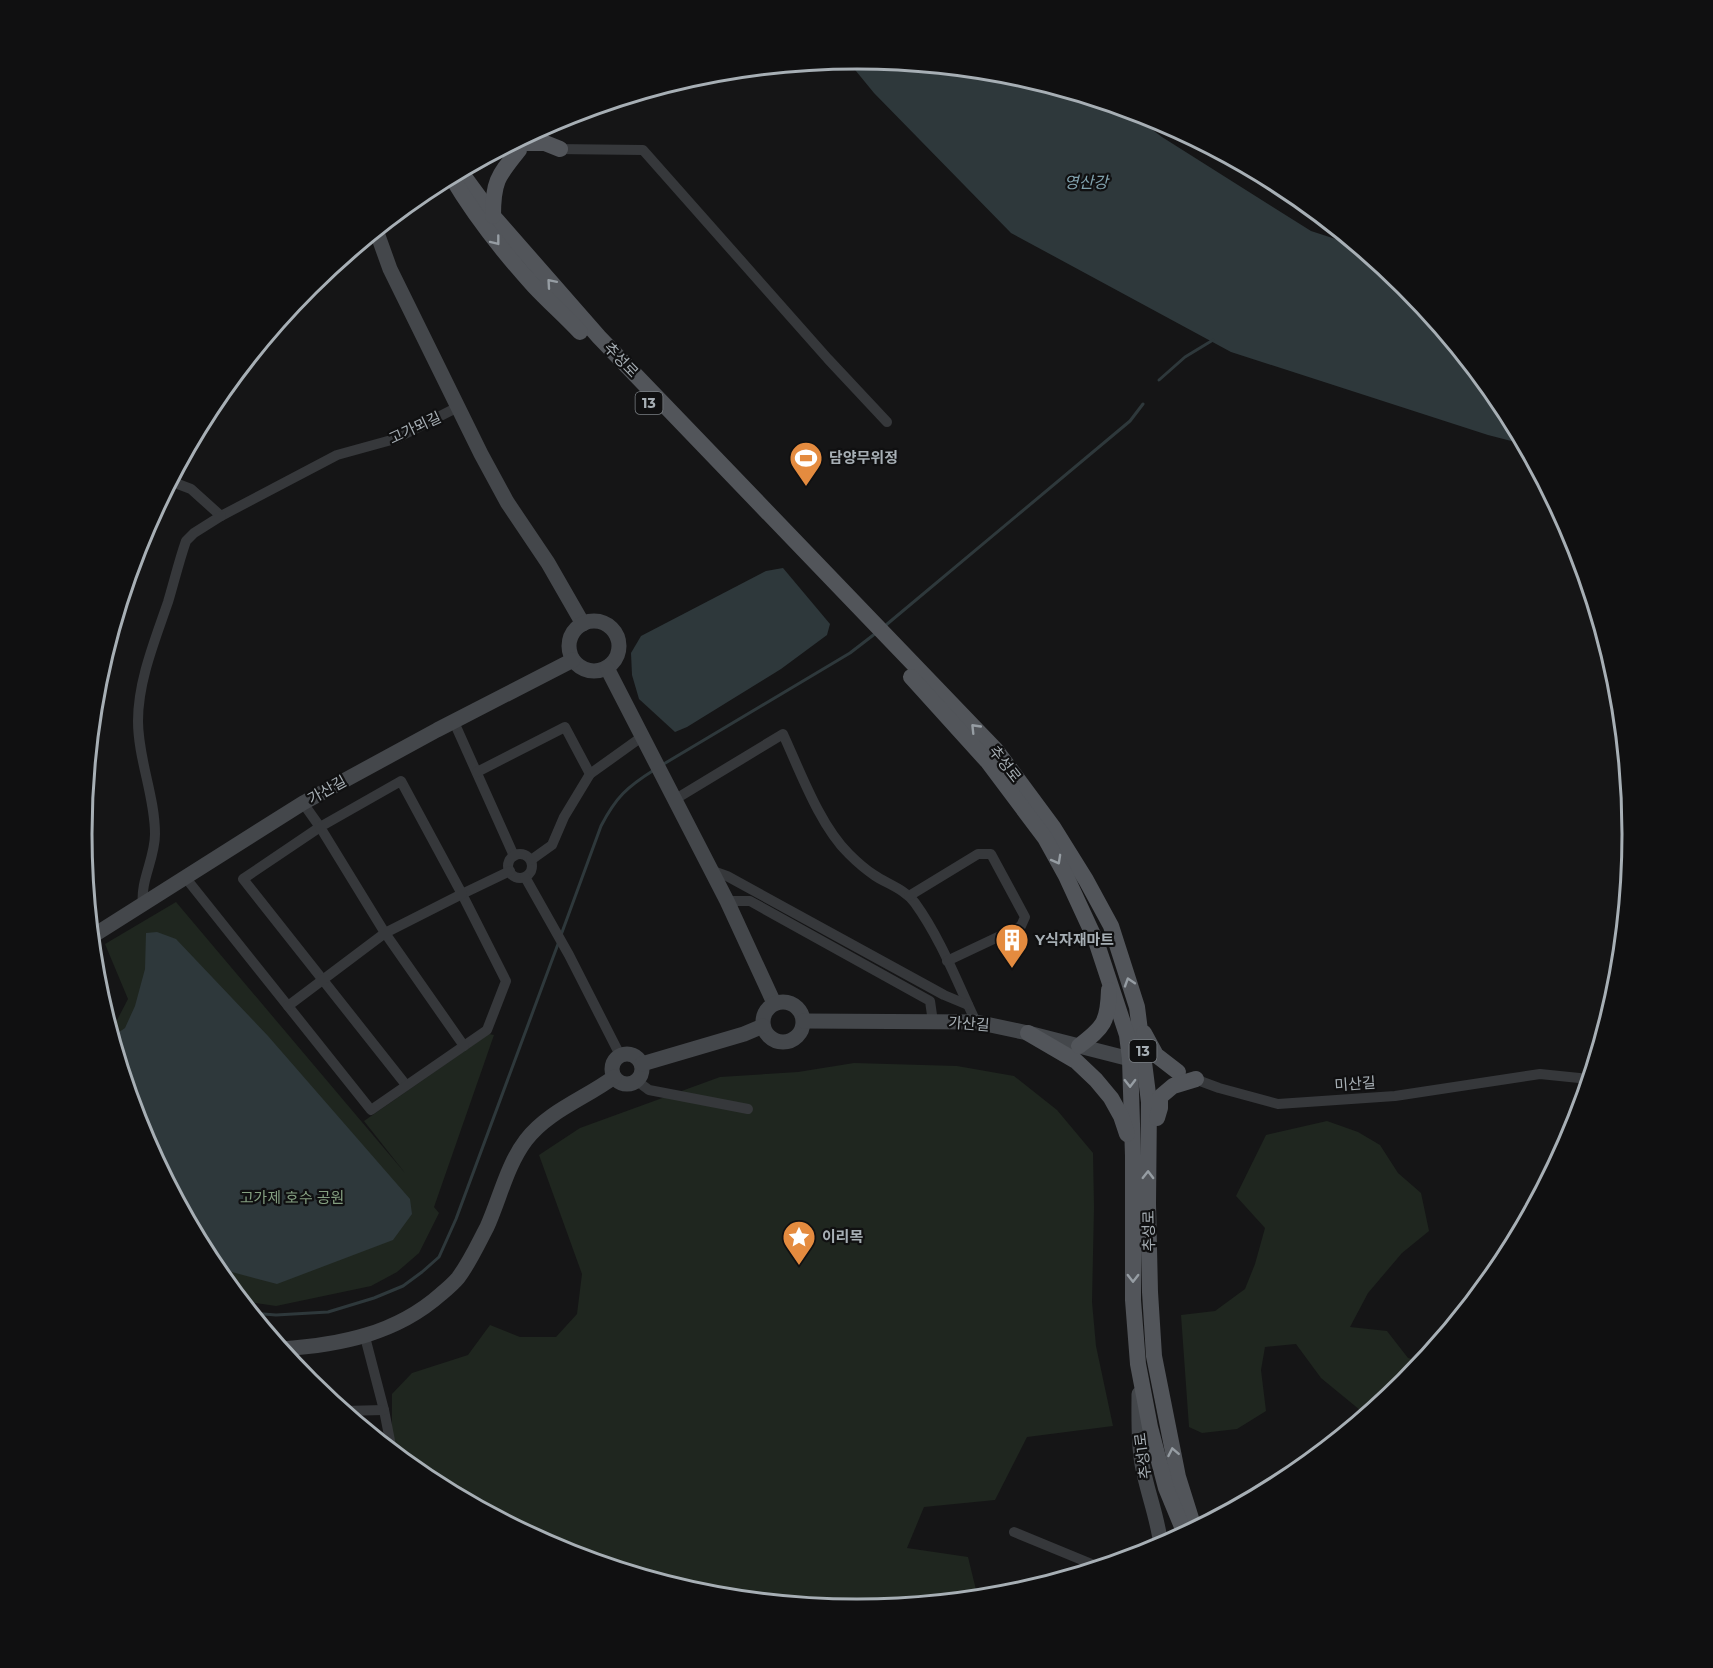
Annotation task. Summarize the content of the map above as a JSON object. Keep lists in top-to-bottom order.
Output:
{
  "streets": {
    "main road": ["추성로", "13"],
    "street": [
      "고가뫼길",
      "가산길",
      "미산길",
      "추성1로"
    ]
  },
  "crossings": [
    ["추성로", "가산길"],
    ["추성로", "미산길"],
    ["추성로", "추성1로"],
    ["고가뫼길", "가산길"],
    ["가산길", "미산길"]
  ],
  "water": ["영산강"],
  "parks": ["고가제 호수 공원"],
  "places": {
    "sports": ["담양무위정"],
    "building": ["Y식자재마트"],
    "place": ["이리목"]
  }
}
